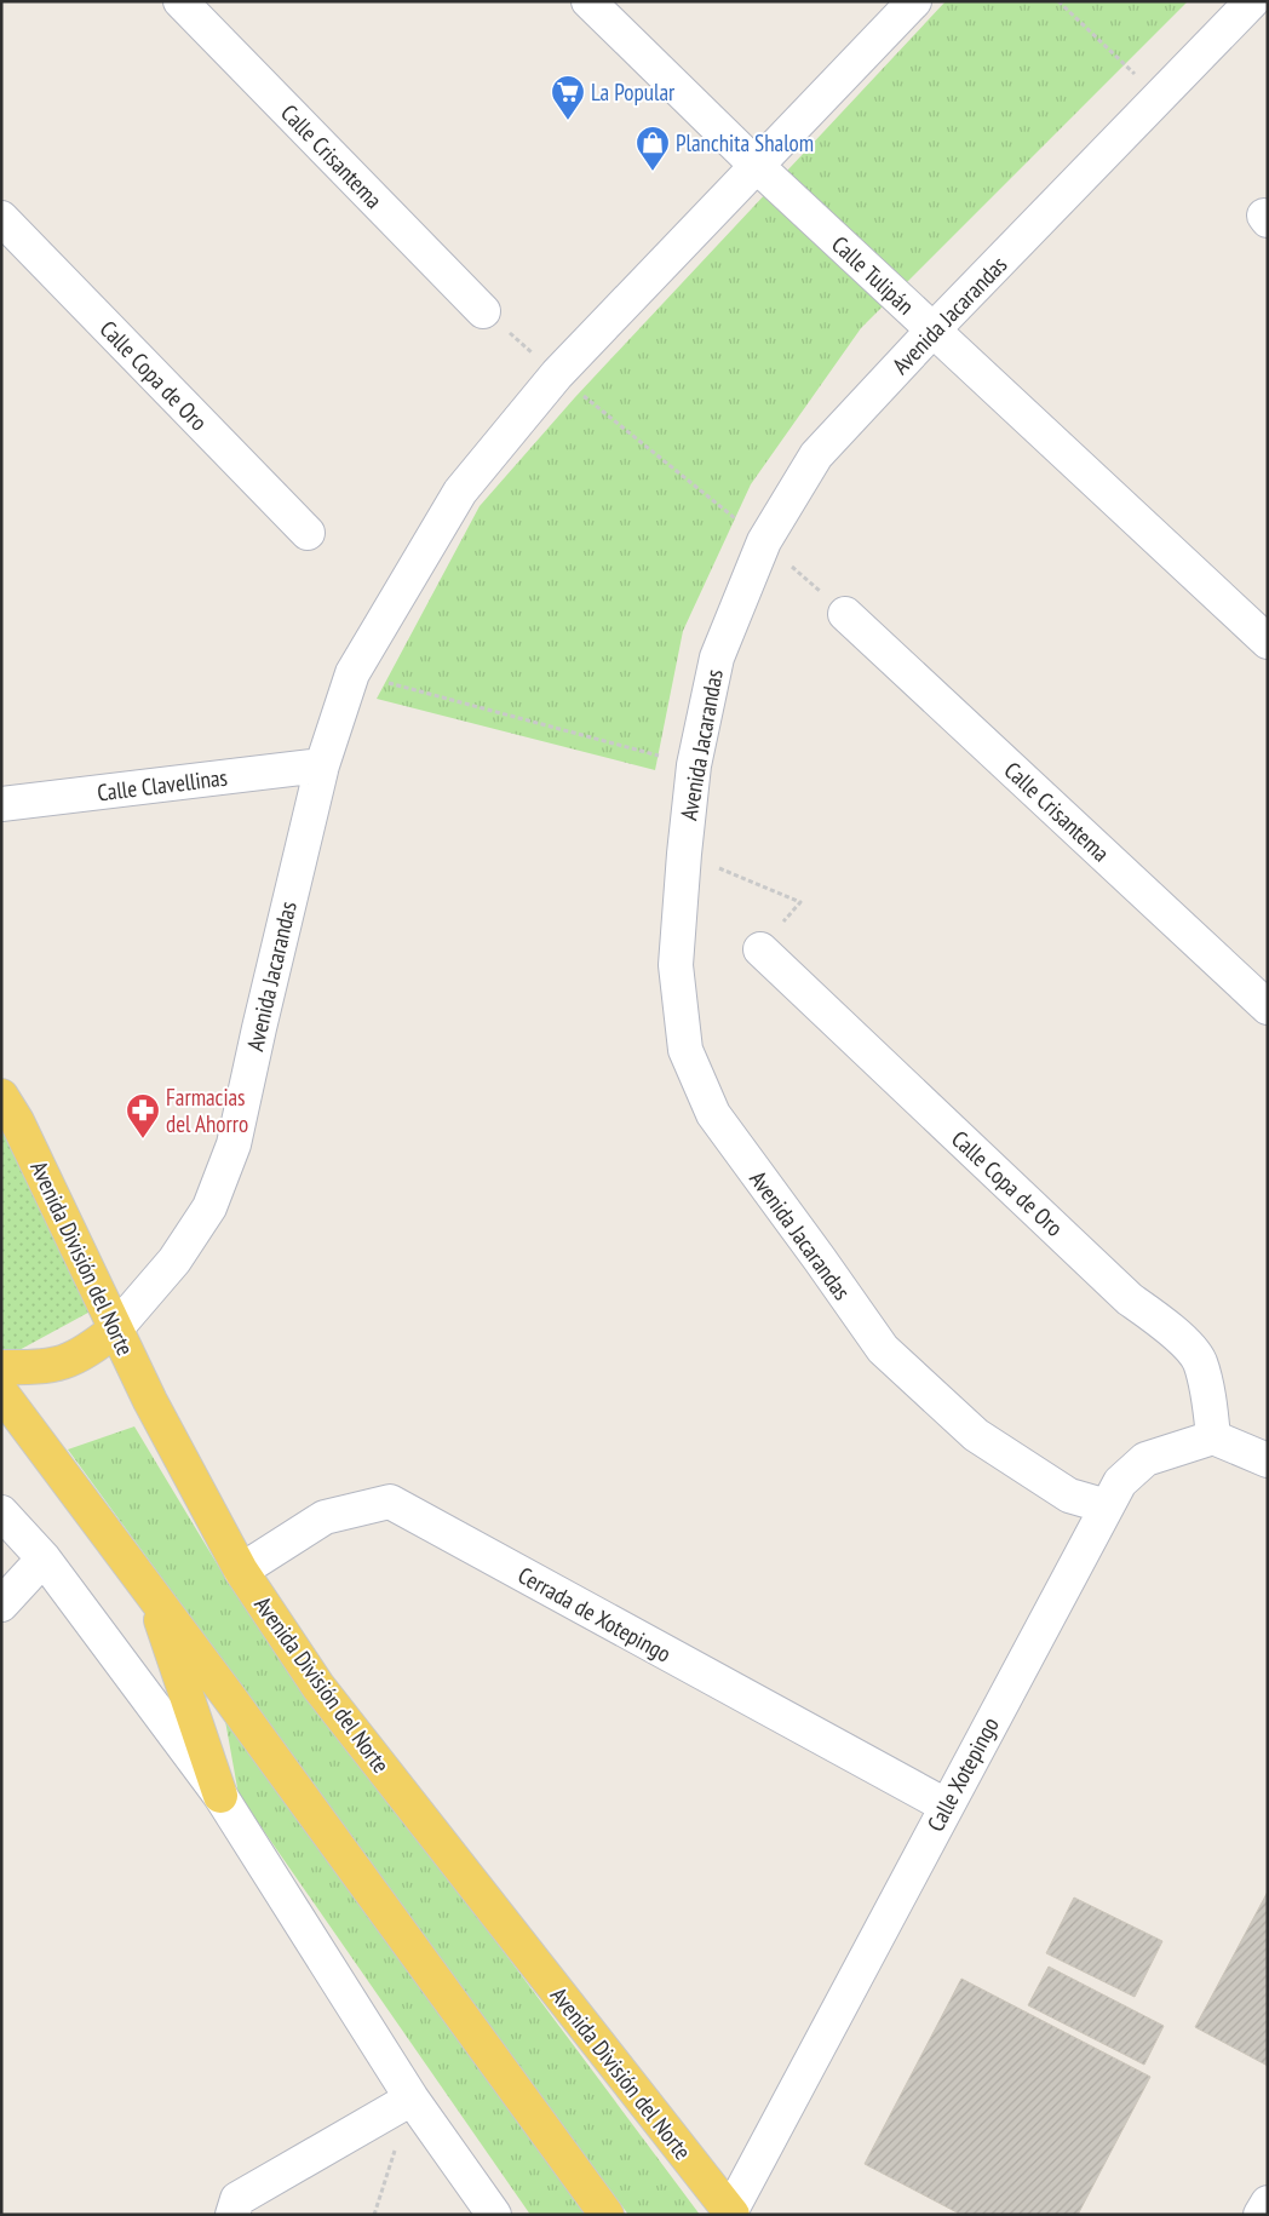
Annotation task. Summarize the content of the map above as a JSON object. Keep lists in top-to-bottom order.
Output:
{
  "streets": {
    "main road": ["Avenida División del Norte"],
    "street": [
      "Calle Crisantema",
      "Calle Tulipán",
      "Avenida Jacarandas",
      "Calle Copa de Oro",
      "Calle Clavellinas",
      "Cerrada de Xotepingo",
      "Calle Xotepingo"
    ]
  },
  "crossings": [
    ["Calle Tulipán", "Avenida Jacarandas"],
    ["Avenida Jacarandas", "Calle Clavellinas"],
    ["Avenida Jacarandas", "Avenida División del Norte"],
    ["Avenida Jacarandas", "Calle Xotepingo"],
    ["Calle Copa de Oro", "Calle Xotepingo"],
    ["Avenida División del Norte", "Cerrada de Xotepingo"],
    ["Avenida División del Norte", "Calle Xotepingo"],
    ["Cerrada de Xotepingo", "Calle Xotepingo"]
  ],
  "places": {
    "supermarket": ["La Popular"],
    "shop": ["Planchita Shalom"],
    "pharmacy": ["Farmacias del Ahorro"]
  }
}
